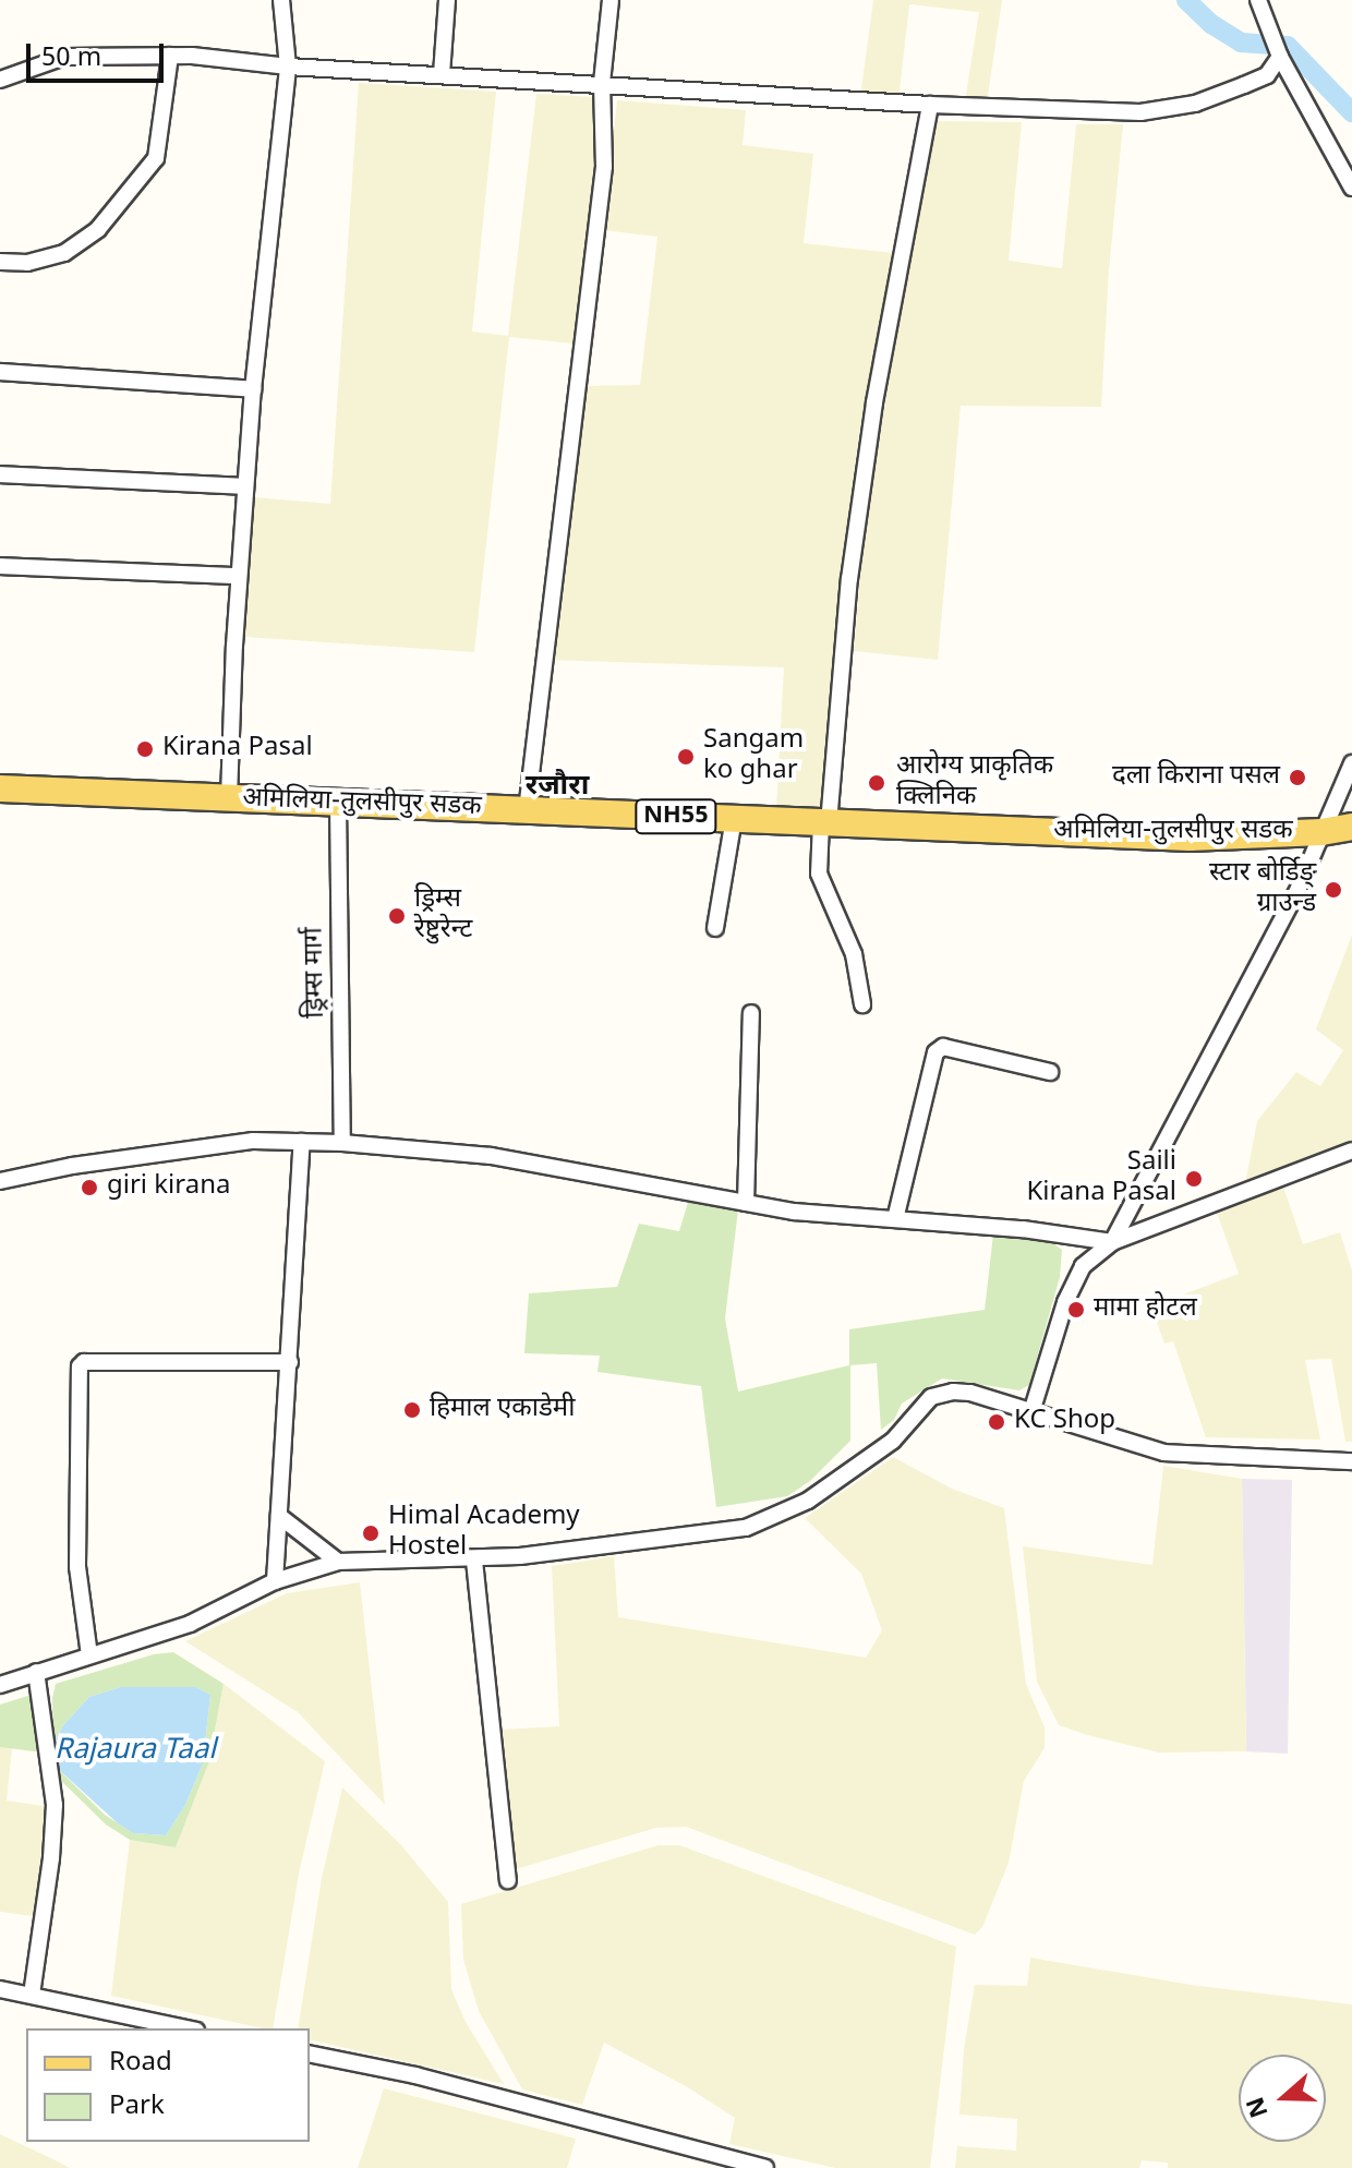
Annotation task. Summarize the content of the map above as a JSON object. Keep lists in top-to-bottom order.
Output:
{
  "streets": {
    "main road": ["अमिलिया-तुलसीपुर सडक", "NH55"],
    "street": ["ड्रिम्स मार्ग"]
  },
  "crossings": [
    ["अमिलिया-तुलसीपुर सडक", "ड्रिम्स मार्ग"]
  ],
  "districts": ["रजौरा"],
  "water": ["Rajaura Taal"],
  "places": [
    "Kirana Pasal",
    "Sangam ko ghar",
    "दला किराना पसल",
    "आरोग्य प्राकृतिक क्लिनिक",
    "स्टार बोर्डिङ् ग्राउन्ड",
    "ड्रिम्स रेष्टुरेन्ट",
    "Saili Kirana Pasal",
    "giri kirana",
    "मामा होटल",
    "हिमाल एकाडेमी",
    "KC Shop",
    "Himal Academy Hostel"
  ],
  "legend": ["Road", "Park"],
  "scale_bar": "50 m",
  "north": "left"
}
